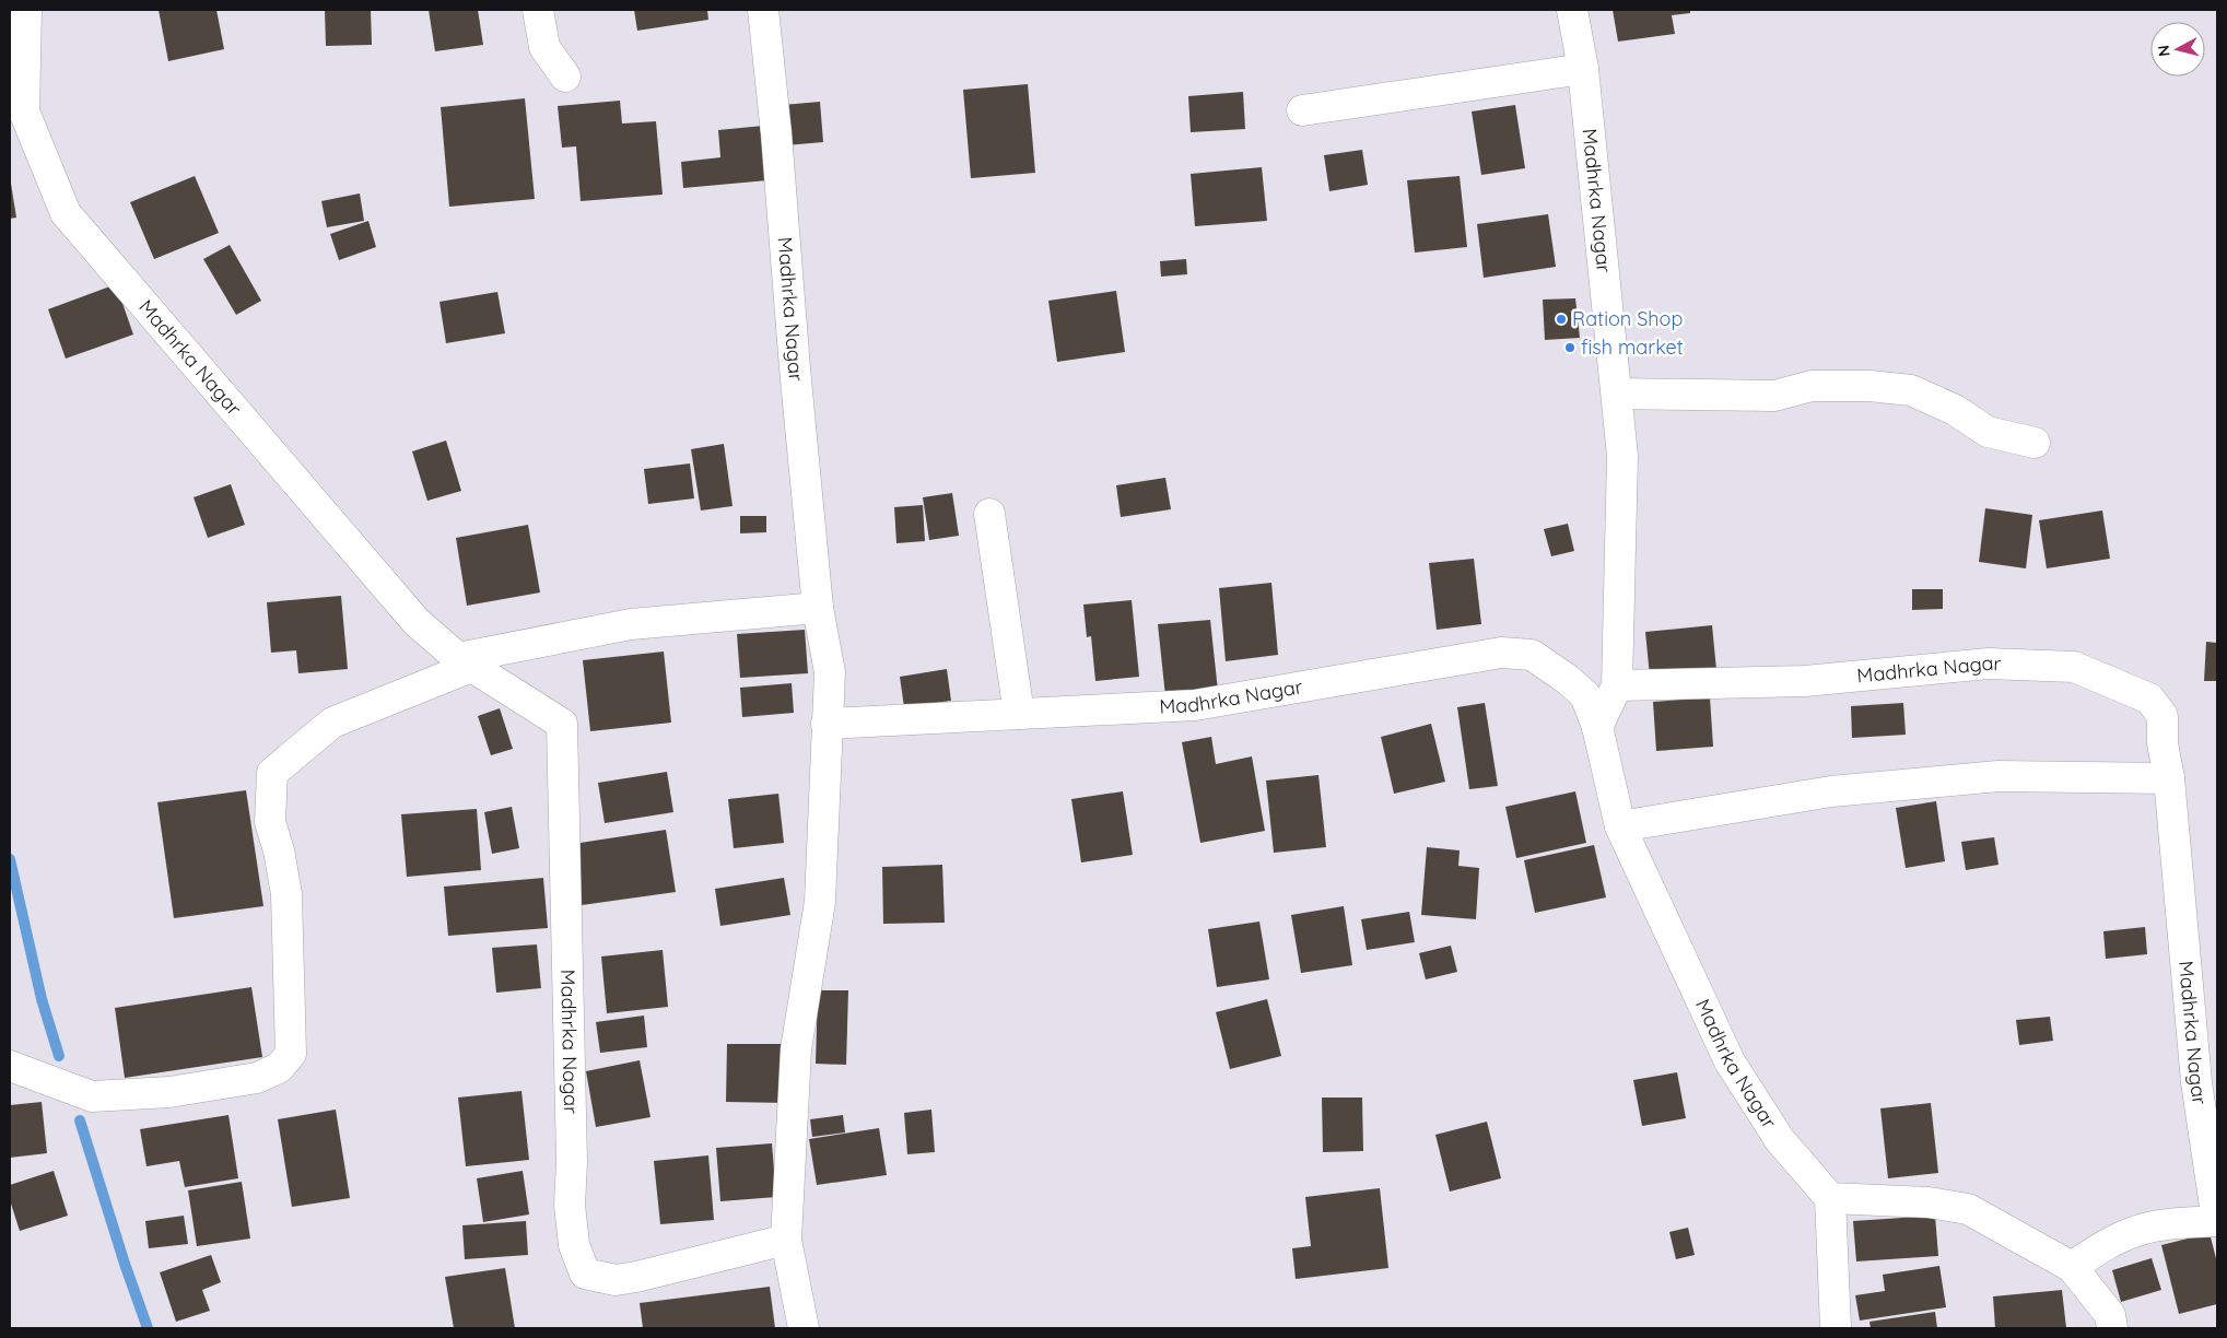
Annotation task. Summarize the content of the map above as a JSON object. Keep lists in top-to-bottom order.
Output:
{
  "streets": {
    "street": ["Madhrka Nagar"]
  },
  "places": ["Ration Shop", "fish market"],
  "north": "left"
}
